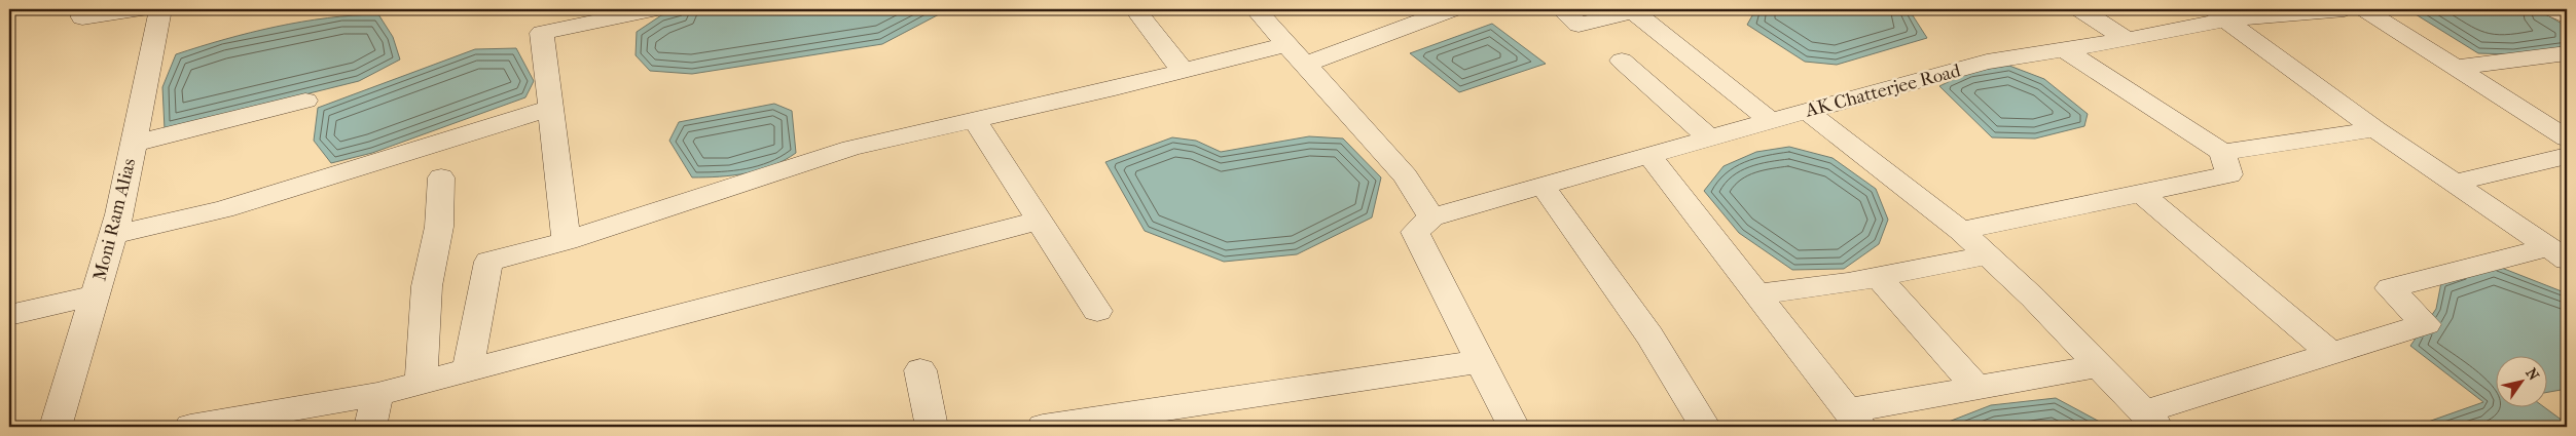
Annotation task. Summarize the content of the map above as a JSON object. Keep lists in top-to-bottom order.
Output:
{
  "streets": {
    "street": ["AK Chatterjee Road", "Moni Ram Alias"]
  },
  "north": "top right"
}
